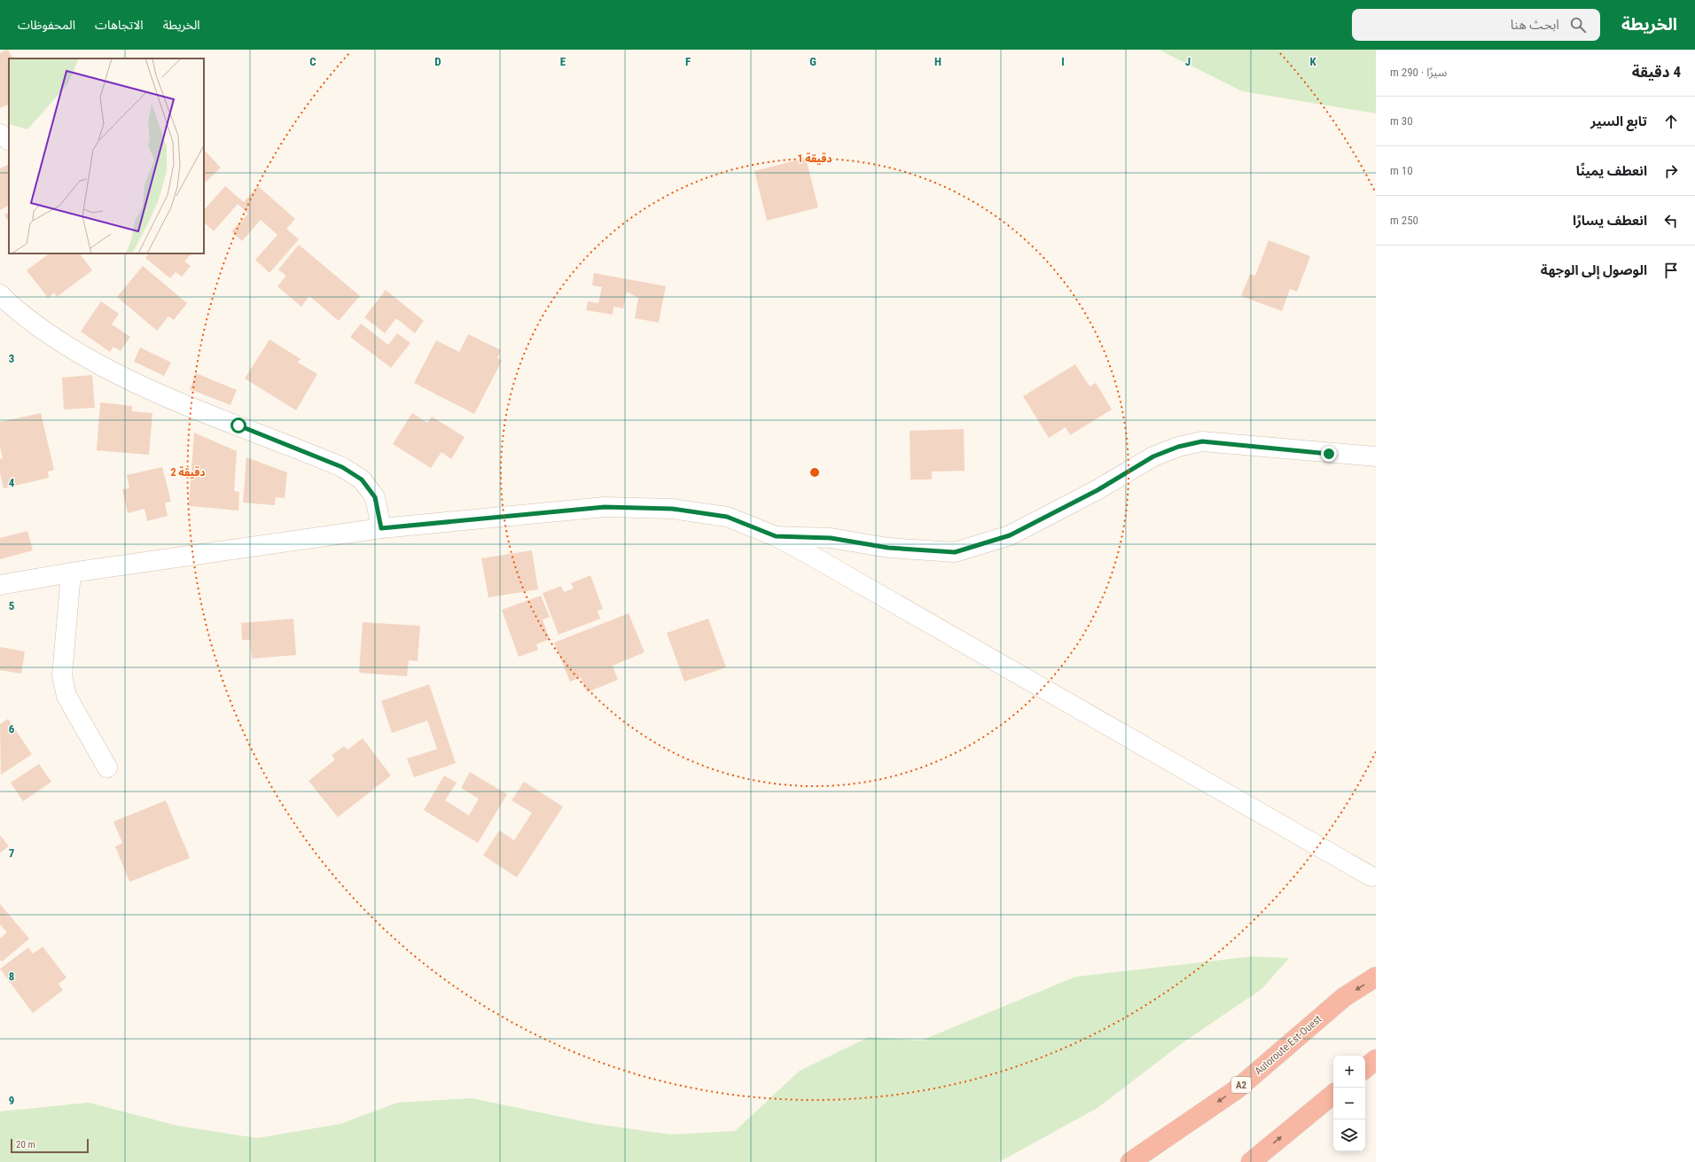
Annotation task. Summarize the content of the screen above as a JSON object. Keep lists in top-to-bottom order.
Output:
{
  "streets": {
    "highway": ["Autoroute Est-Ouest", "A2"]
  },
  "scale_bar": "20 m",
  "page": {
    "header": "الخريطة",
    "search": "ابحث هنا",
    "nav": ["الخريطة", "الاتجاهات", "المحفوظات"],
    "heading": ["4 دقيقة", "سيرًا · 290 m"],
    "list": [
      ["تابع السير", "30 m"],
      ["انعطف يمينًا", "10 m"],
      ["انعطف يسارًا", "250 m"],
      "الوصول إلى الوجهة"
    ],
    "map_buttons": ["+", "−"],
    "scale": "20 m"
  },
  "grid": {
    "columns": [
      "C",
      "D",
      "E",
      "F",
      "G",
      "H",
      "I",
      "J",
      "K"
    ],
    "rows": [
      "3",
      "4",
      "5",
      "6",
      "7",
      "8",
      "9"
    ]
  },
  "rings": ["1 دقيقة", "2 دقيقة"]
}
